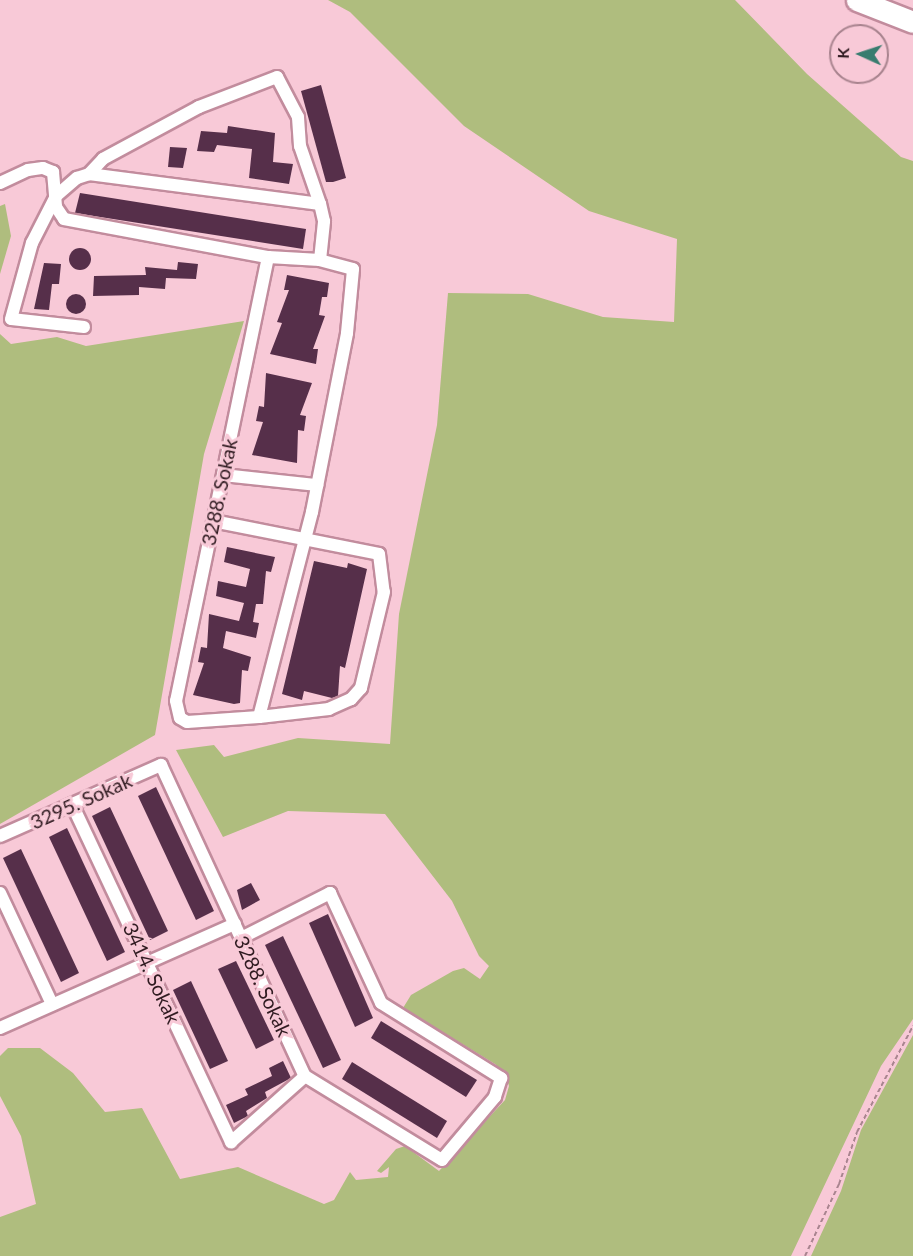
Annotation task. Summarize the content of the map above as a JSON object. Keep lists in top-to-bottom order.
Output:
{
  "streets": {
    "street": ["3288. Sokak", "3295. Sokak", "3414. Sokak"]
  },
  "crossings": [
    ["3288. Sokak", "3295. Sokak"],
    ["3288. Sokak", "3414. Sokak"],
    ["3295. Sokak", "3414. Sokak"]
  ],
  "north": "left"
}
